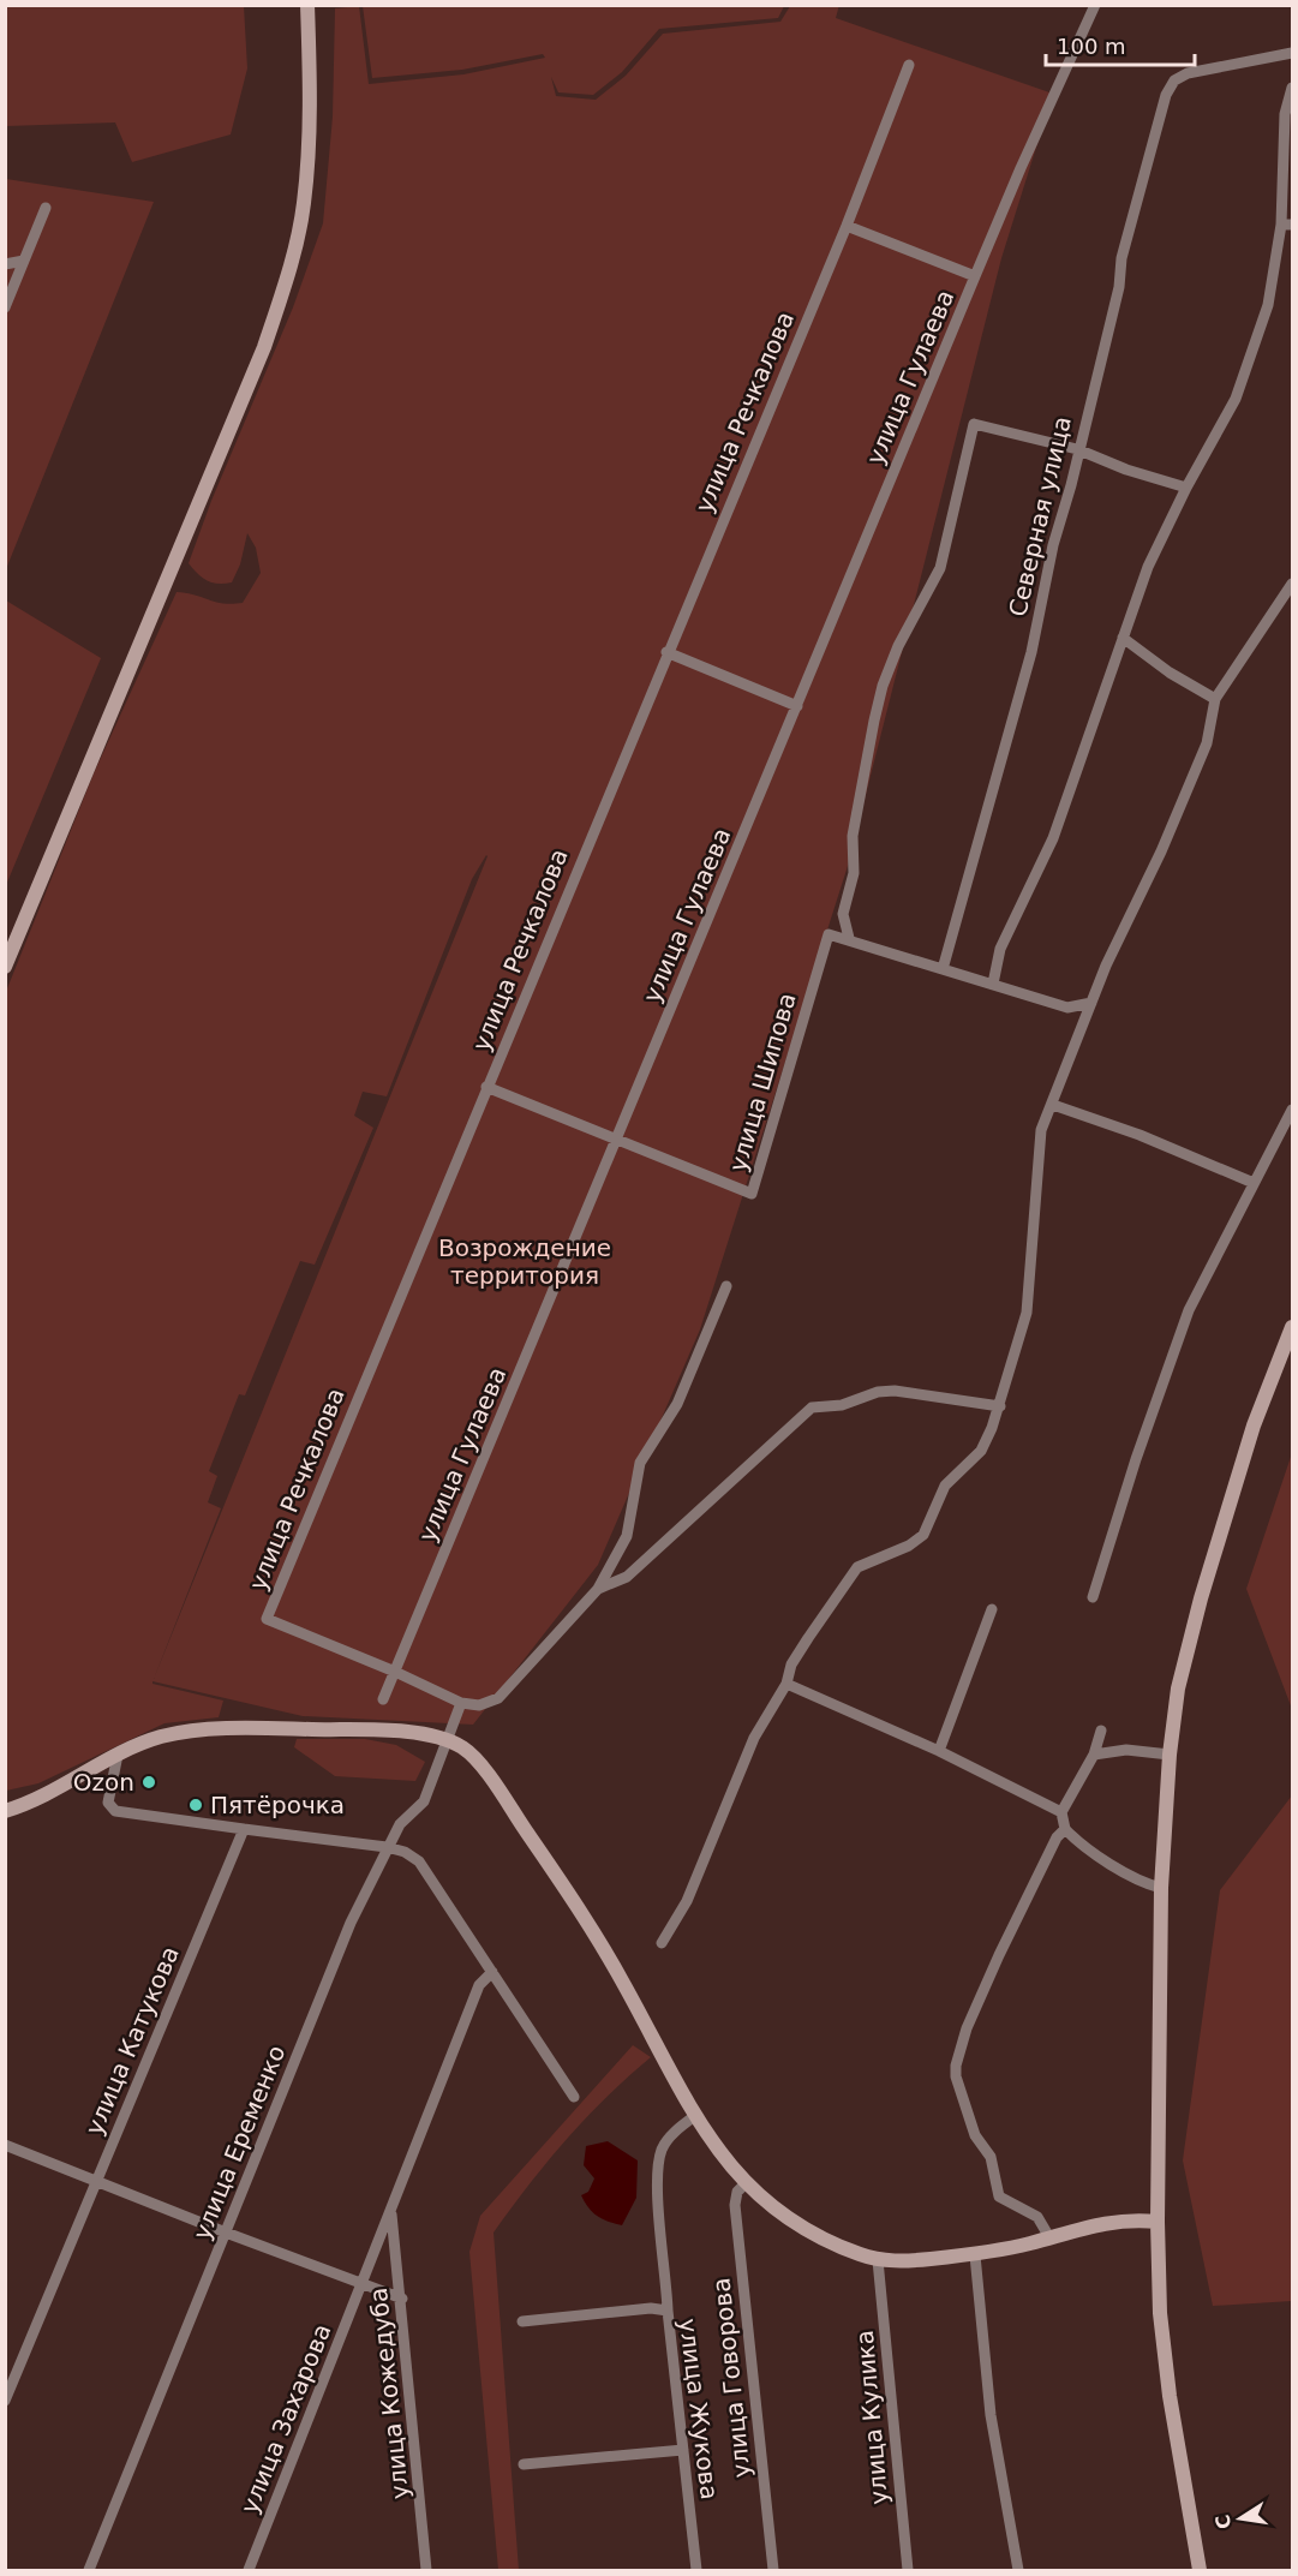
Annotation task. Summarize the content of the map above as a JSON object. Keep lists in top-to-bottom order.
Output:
{
  "streets": {
    "street": [
      "улица Гулаева",
      "улица Речкалова",
      "Северная улица",
      "улица Шипова",
      "улица Катукова",
      "улица Еременко",
      "улица Говорова",
      "улица Кожедуба",
      "улица Жукова",
      "улица Кулика",
      "улица Захарова"
    ]
  },
  "crossings": [
    ["улица Гулаева", "улица Речкалова"],
    ["улица Гулаева", "улица Шипова"],
    ["улица Речкалова", "улица Шипова"],
    ["улица Кожедуба", "улица Захарова"]
  ],
  "parks": ["Возрождение территория"],
  "places": ["Ozon", "Пятёрочка"],
  "scale_bar": "100 m",
  "north": "left"
}
